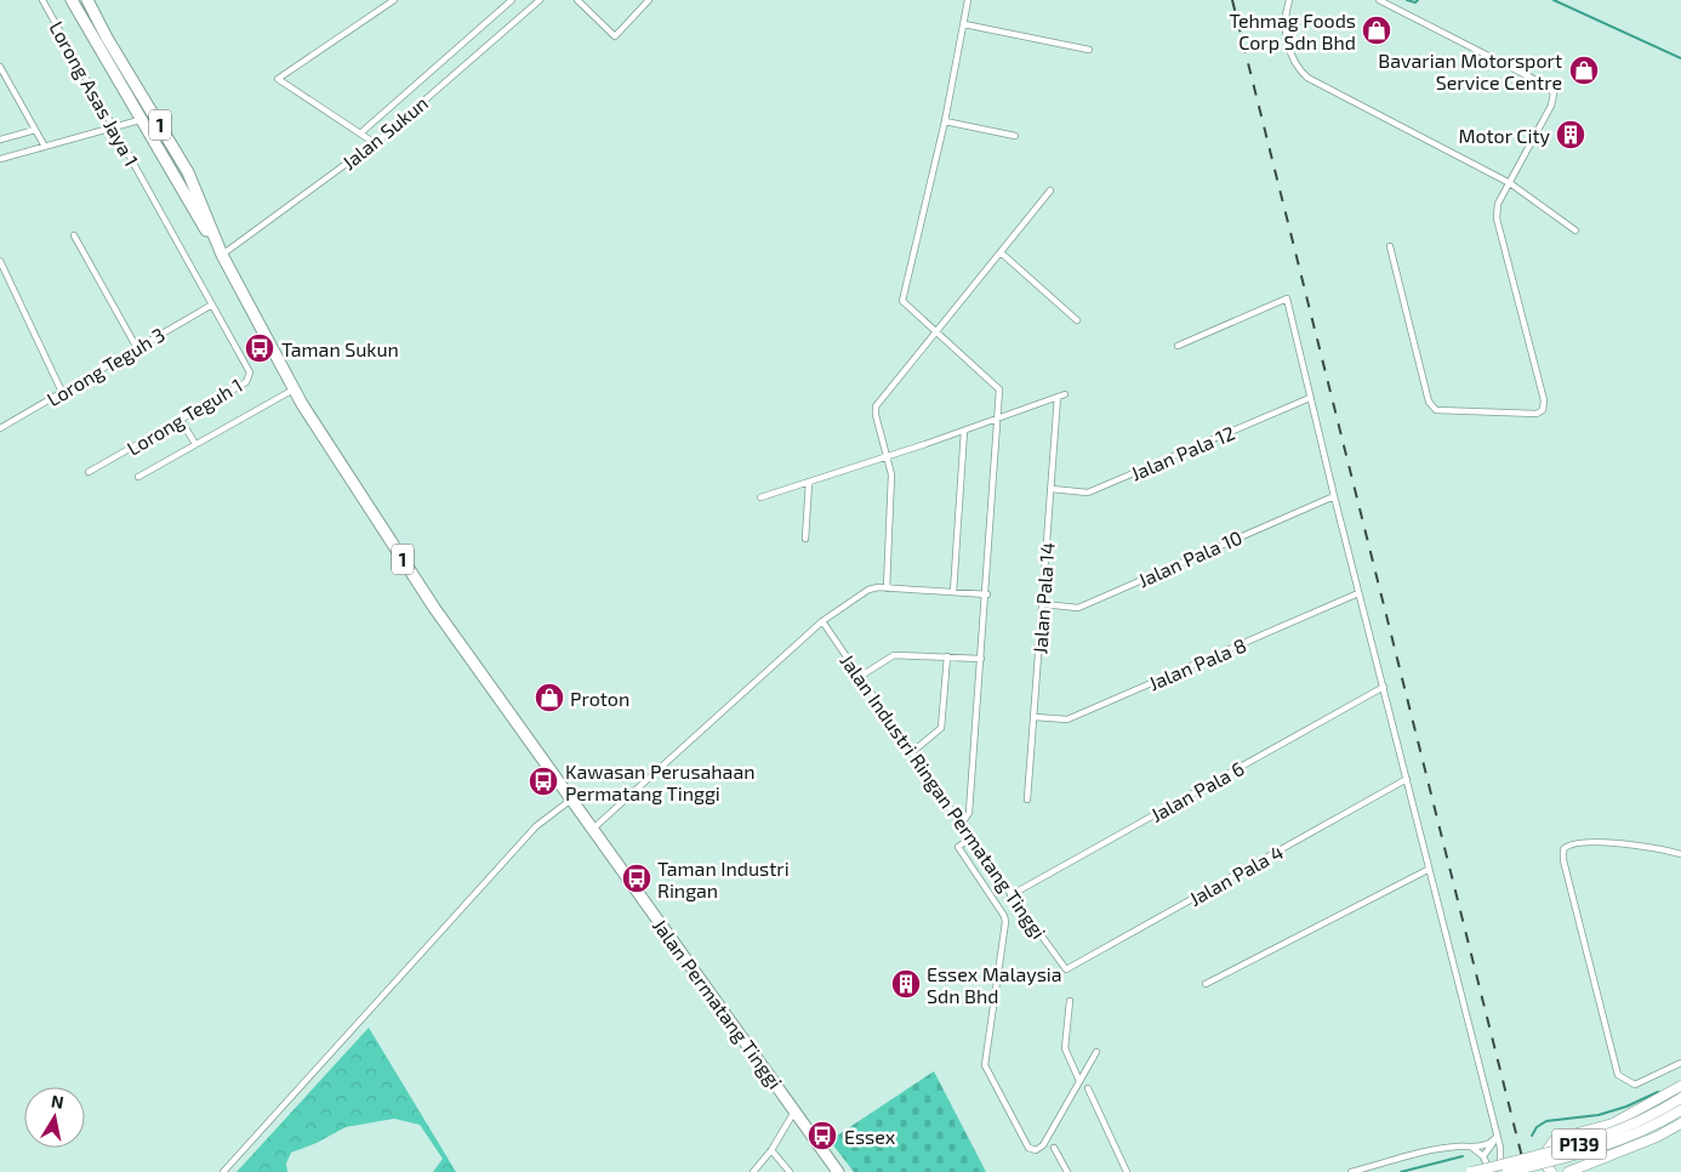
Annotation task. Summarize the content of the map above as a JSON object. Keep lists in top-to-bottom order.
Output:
{
  "streets": {
    "highway": ["1", "Jalan Permatang Tinggi"],
    "main road": ["P139"],
    "street": [
      "Lorong Asas Jaya 1",
      "Jalan Sukun",
      "Lorong Teguh 3",
      "Lorong Teguh 1",
      "Jalan Pala 12",
      "Jalan Pala 10",
      "Jalan Pala 14",
      "Jalan Pala 8",
      "Jalan Pala 6",
      "Jalan Industri Ringan Permatang Tinggi",
      "Jalan Pala 4"
    ]
  },
  "crossings": [
    ["Lorong Asas Jaya 1", "Lorong Teguh 1"],
    ["Jalan Sukun", "Jalan Permatang Tinggi"],
    ["Lorong Teguh 3", "Lorong Teguh 1"],
    ["Jalan Pala 12", "Jalan Pala 14"],
    ["Jalan Pala 10", "Jalan Pala 14"],
    ["Jalan Pala 14", "Jalan Pala 8"],
    ["Jalan Pala 6", "Jalan Industri Ringan Permatang Tinggi"],
    ["Jalan Industri Ringan Permatang Tinggi", "Jalan Pala 4"]
  ],
  "places": {
    "shop": ["Tehmag Foods Corp Sdn Bhd", "Bavarian Motorsport Service Centre", "Proton"],
    "building": ["Motor City", "Essex Malaysia Sdn Bhd"],
    "bus stop": [
      "Taman Sukun",
      "Kawasan Perusahaan Permatang Tinggi",
      "Taman Industri Ringan",
      "Essex"
    ]
  },
  "north": "top"
}
